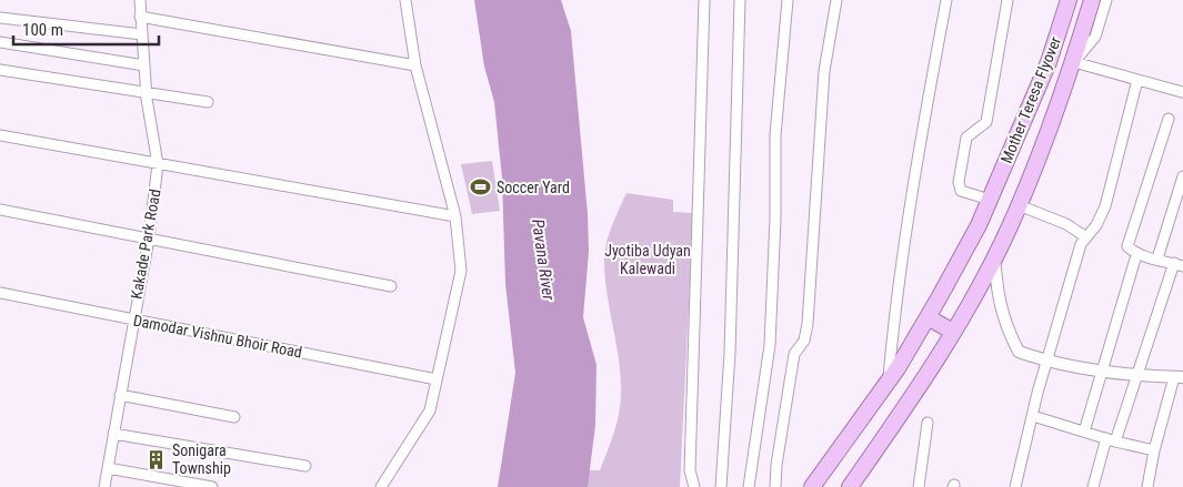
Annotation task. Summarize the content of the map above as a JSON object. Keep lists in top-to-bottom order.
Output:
{
  "streets": {
    "main road": ["Mother Teresa Flyover"],
    "street": ["Kakade Park Road", "Damodar Vishnu Bhoir Road"]
  },
  "crossings": [
    ["Kakade Park Road", "Damodar Vishnu Bhoir Road"]
  ],
  "water": ["Pavana River"],
  "parks": ["Jyotiba Udyan Kalewadi"],
  "places": {
    "sports": ["Soccer Yard"],
    "building": ["Sonigara Township"]
  },
  "scale_bar": "100 m"
}
